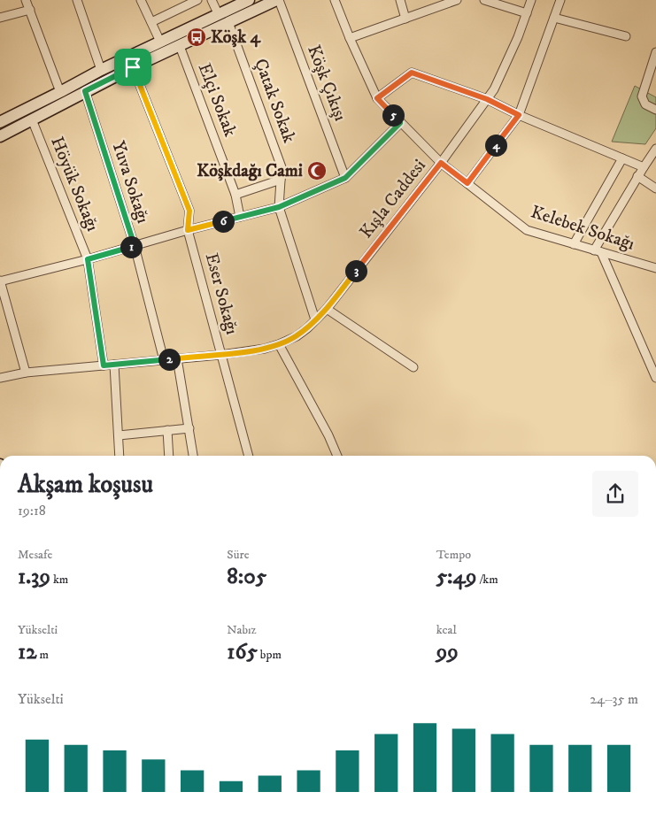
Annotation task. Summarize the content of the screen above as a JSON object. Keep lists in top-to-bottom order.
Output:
{
  "streets": {
    "street": [
      "Köşk Çıkışı",
      "Elçi Sokak",
      "Çatak Sokak",
      "Yuva Sokağı",
      "Höyük Sokağı",
      "Kışla Caddesi",
      "Kelebek Sokağı",
      "Eser Sokağı"
    ]
  },
  "crossings": [
    ["Çatak Sokak", "Kışla Caddesi"],
    ["Yuva Sokağı", "Kışla Caddesi"],
    ["Höyük Sokağı", "Kışla Caddesi"],
    ["Kışla Caddesi", "Kelebek Sokağı"],
    ["Kışla Caddesi", "Eser Sokağı"]
  ],
  "places": {
    "bus stop": ["Köşk 4"],
    "mosque": ["Köşkdağı Cami"]
  },
  "page": {
    "pins": [
      "5",
      "4",
      "6",
      "1",
      "3",
      "2"
    ],
    "heading": ["Akşam koşusu", "19:18"],
    "stats": [
      ["Mesafe", "1.39 km"],
      ["Süre", "8:05"],
      ["Tempo", "5:49 /km"],
      ["Yükselti", "12 m"],
      ["Nabız", "165 bpm"],
      ["kcal", "99"]
    ],
    "chart": ["Yükselti", "24–35 m"]
  }
}
